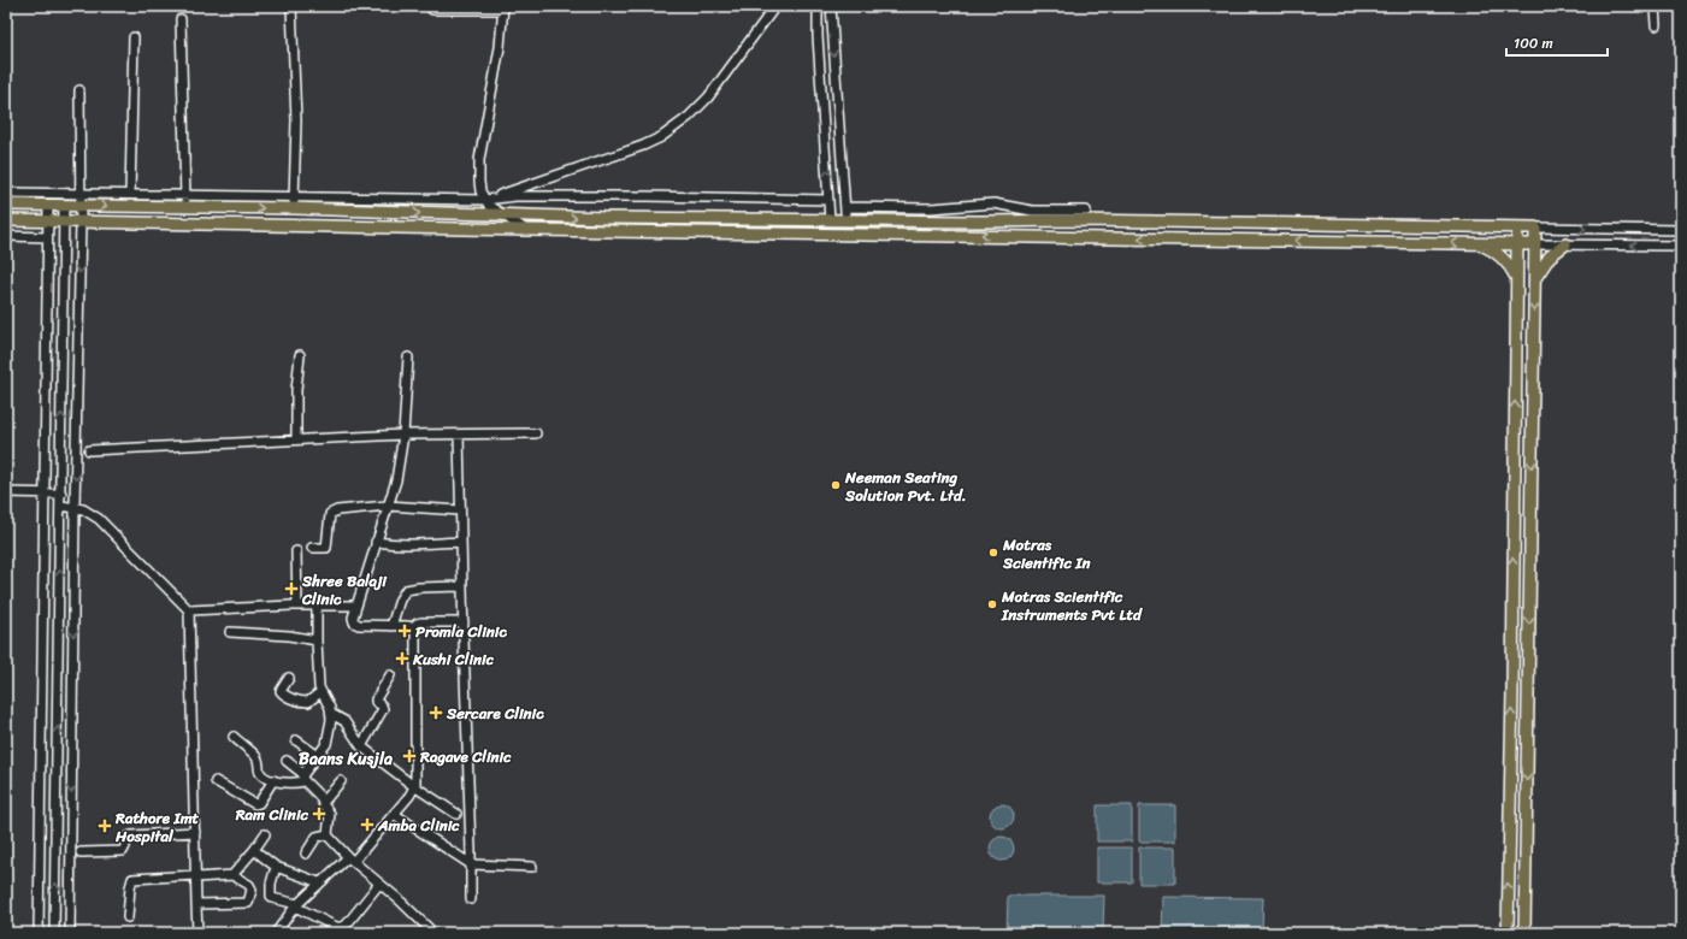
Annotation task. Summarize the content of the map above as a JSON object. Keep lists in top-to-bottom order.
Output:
{
  "districts": ["Baans Kusjla"],
  "places": {
    "other": ["Neeman Seating Solution Pvt. Ltd.", "Motras Scientific In", "Motras Scientific Instruments Pvt Ltd"],
    "health": [
      "Shree Balaji Clinic",
      "Promla Clinic",
      "Kushi Clinic",
      "Sercare Clinic",
      "Ragave Clinic",
      "Ram Clinic",
      "Amba Clinic",
      "Rathore Imt Hospital"
    ]
  },
  "scale_bar": "100 m"
}
